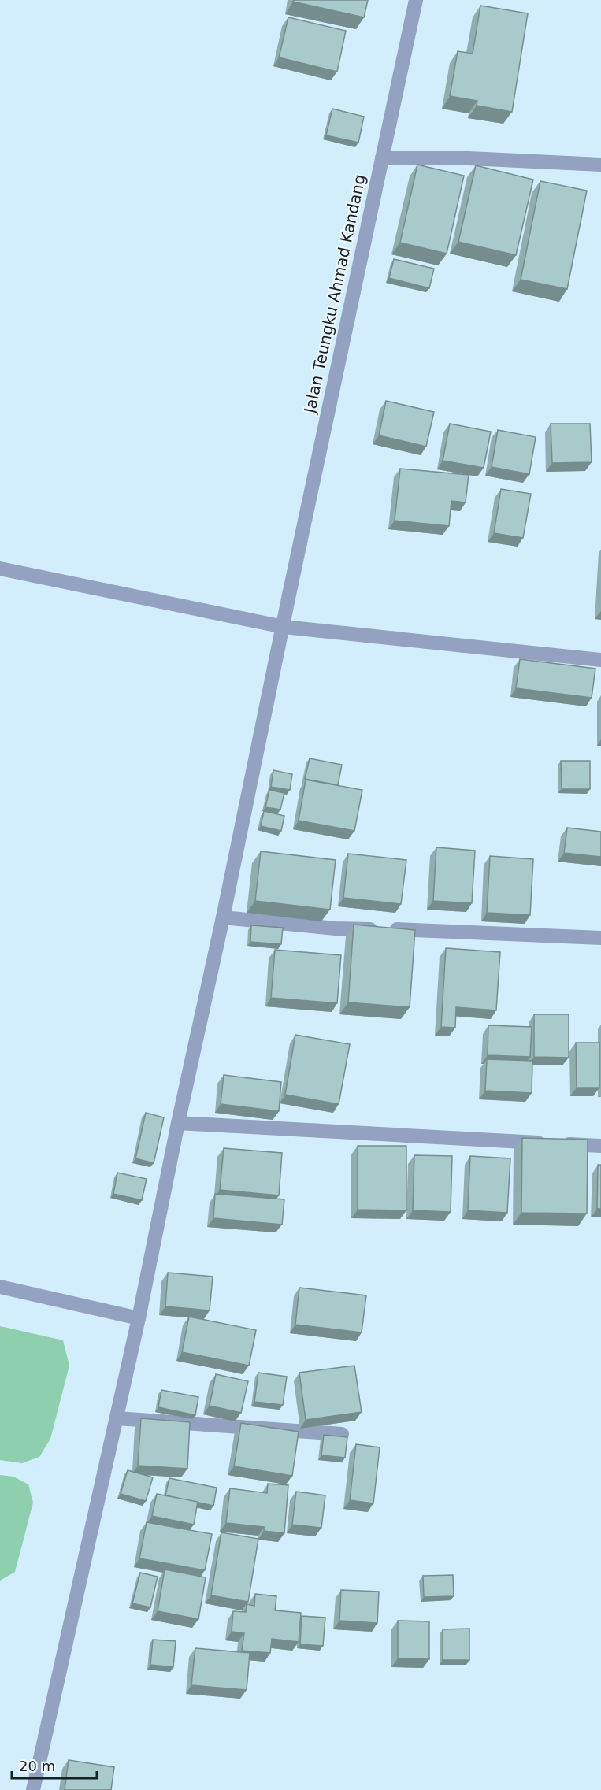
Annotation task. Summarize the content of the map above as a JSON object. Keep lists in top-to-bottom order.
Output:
{
  "streets": {
    "street": ["Jalan Teungku Ahmad Kandang"]
  },
  "scale_bar": "20 m"
}
